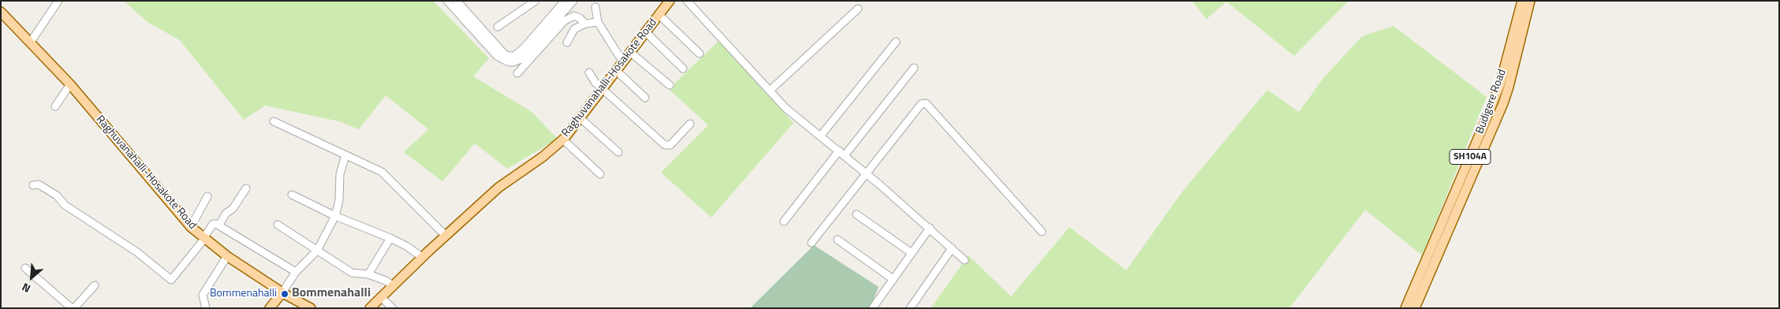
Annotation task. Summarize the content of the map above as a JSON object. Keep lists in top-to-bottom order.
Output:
{
  "streets": {
    "main road": ["Raghuvanahalli-Hosakote Road", "Budigere Road", "SH104A"]
  },
  "districts": ["Bommenahalli"],
  "places": ["Bommenahalli"],
  "north": "bottom left"
}
